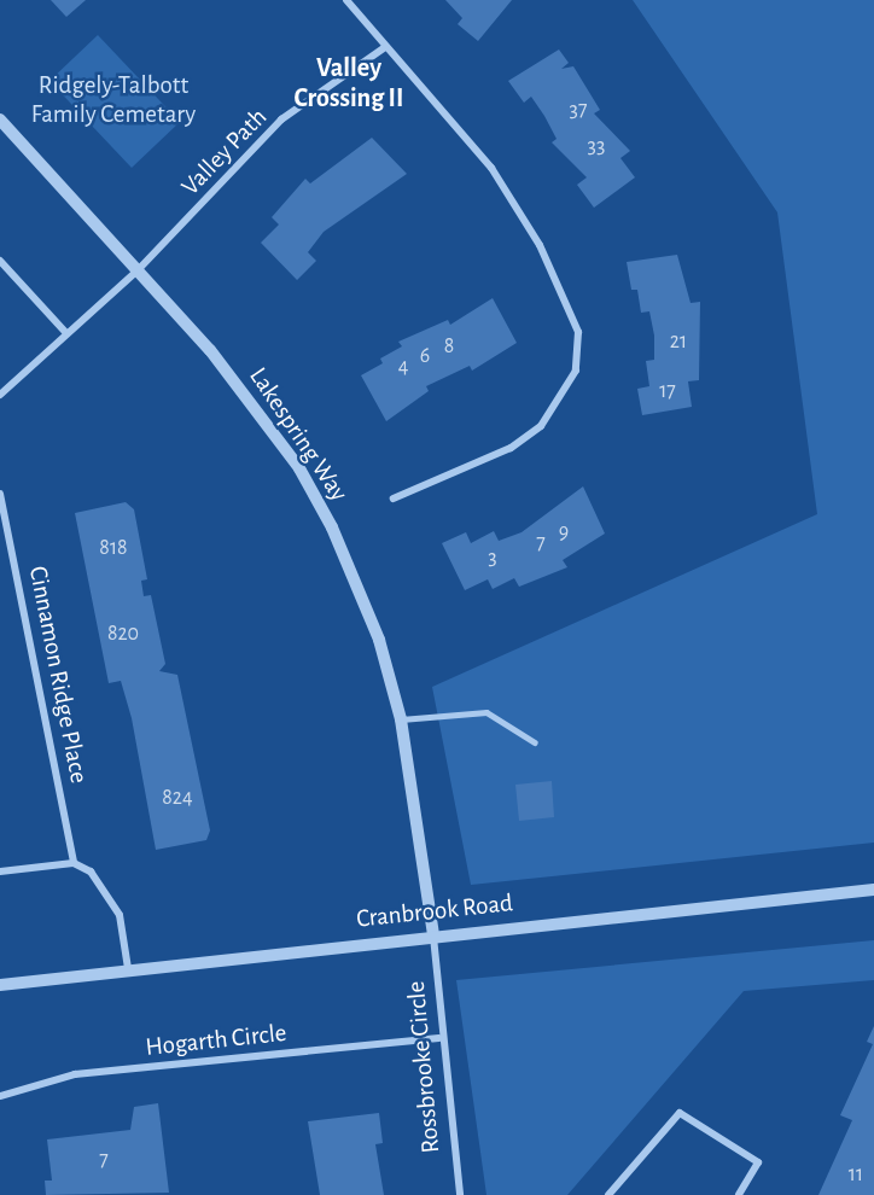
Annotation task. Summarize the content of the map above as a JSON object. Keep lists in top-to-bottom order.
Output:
{
  "streets": {
    "street": [
      "Valley Path",
      "Lakespring Way",
      "Cinnamon Ridge Place",
      "Cranbrook Road",
      "Hogarth Circle",
      "Rossbrooke Circle"
    ]
  },
  "crossings": [
    ["Valley Path", "Lakespring Way"],
    ["Lakespring Way", "Cranbrook Road"],
    ["Lakespring Way", "Rossbrooke Circle"],
    ["Cranbrook Road", "Rossbrooke Circle"],
    ["Hogarth Circle", "Rossbrooke Circle"]
  ],
  "districts": ["Valley Crossing II"],
  "parks": ["Ridgely-Talbott Family Cemetary"],
  "house_numbers": [
    "37",
    "33",
    "21",
    "8",
    "6",
    "4",
    "17",
    "9",
    "7",
    "818",
    "3",
    "820",
    "824",
    "7",
    "11"
  ]
}
